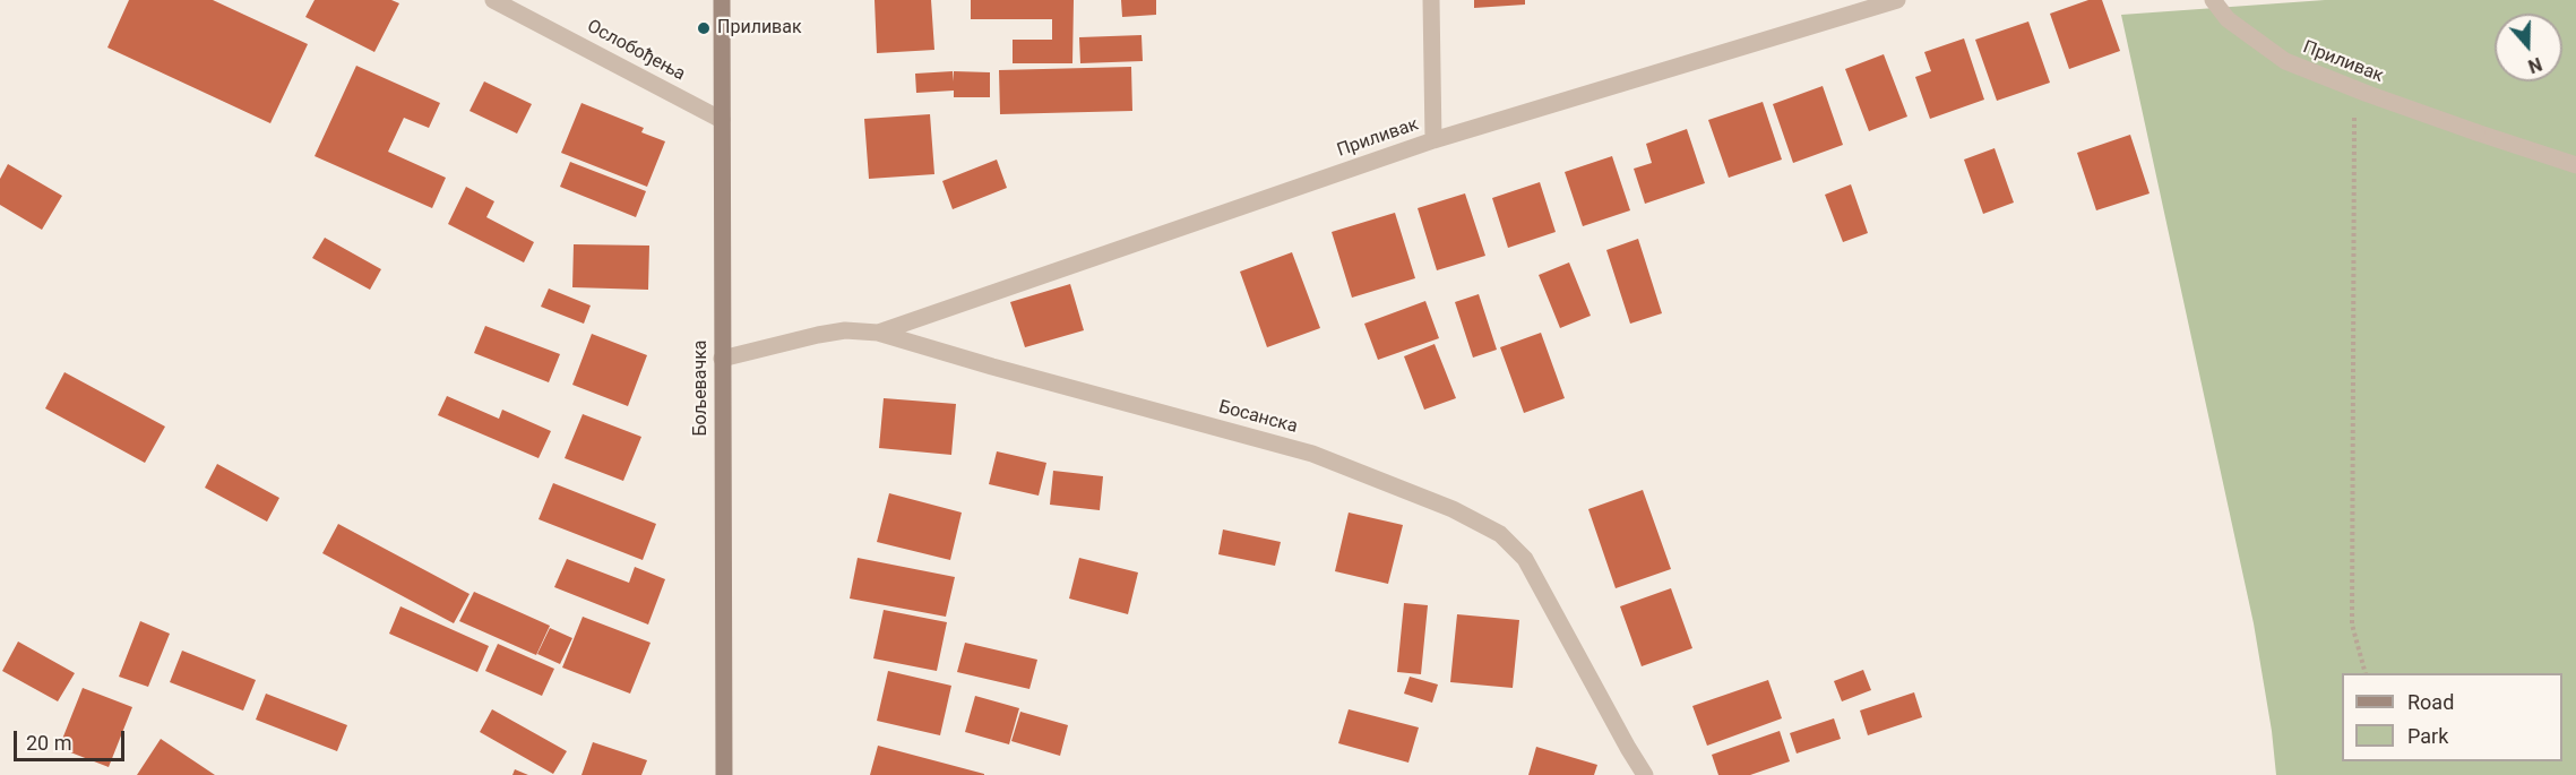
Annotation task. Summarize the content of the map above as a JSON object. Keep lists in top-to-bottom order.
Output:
{
  "streets": {
    "main road": ["Бољевачка"],
    "street": ["Ослобођења", "Приливак", "Босанска"]
  },
  "crossings": [
    ["Ослобођења", "Бољевачка"],
    ["Приливак", "Босанска"],
    ["Бољевачка", "Босанска"]
  ],
  "places": ["Приливак"],
  "legend": ["Road", "Park"],
  "scale_bar": "20 m",
  "north": "bottom"
}
